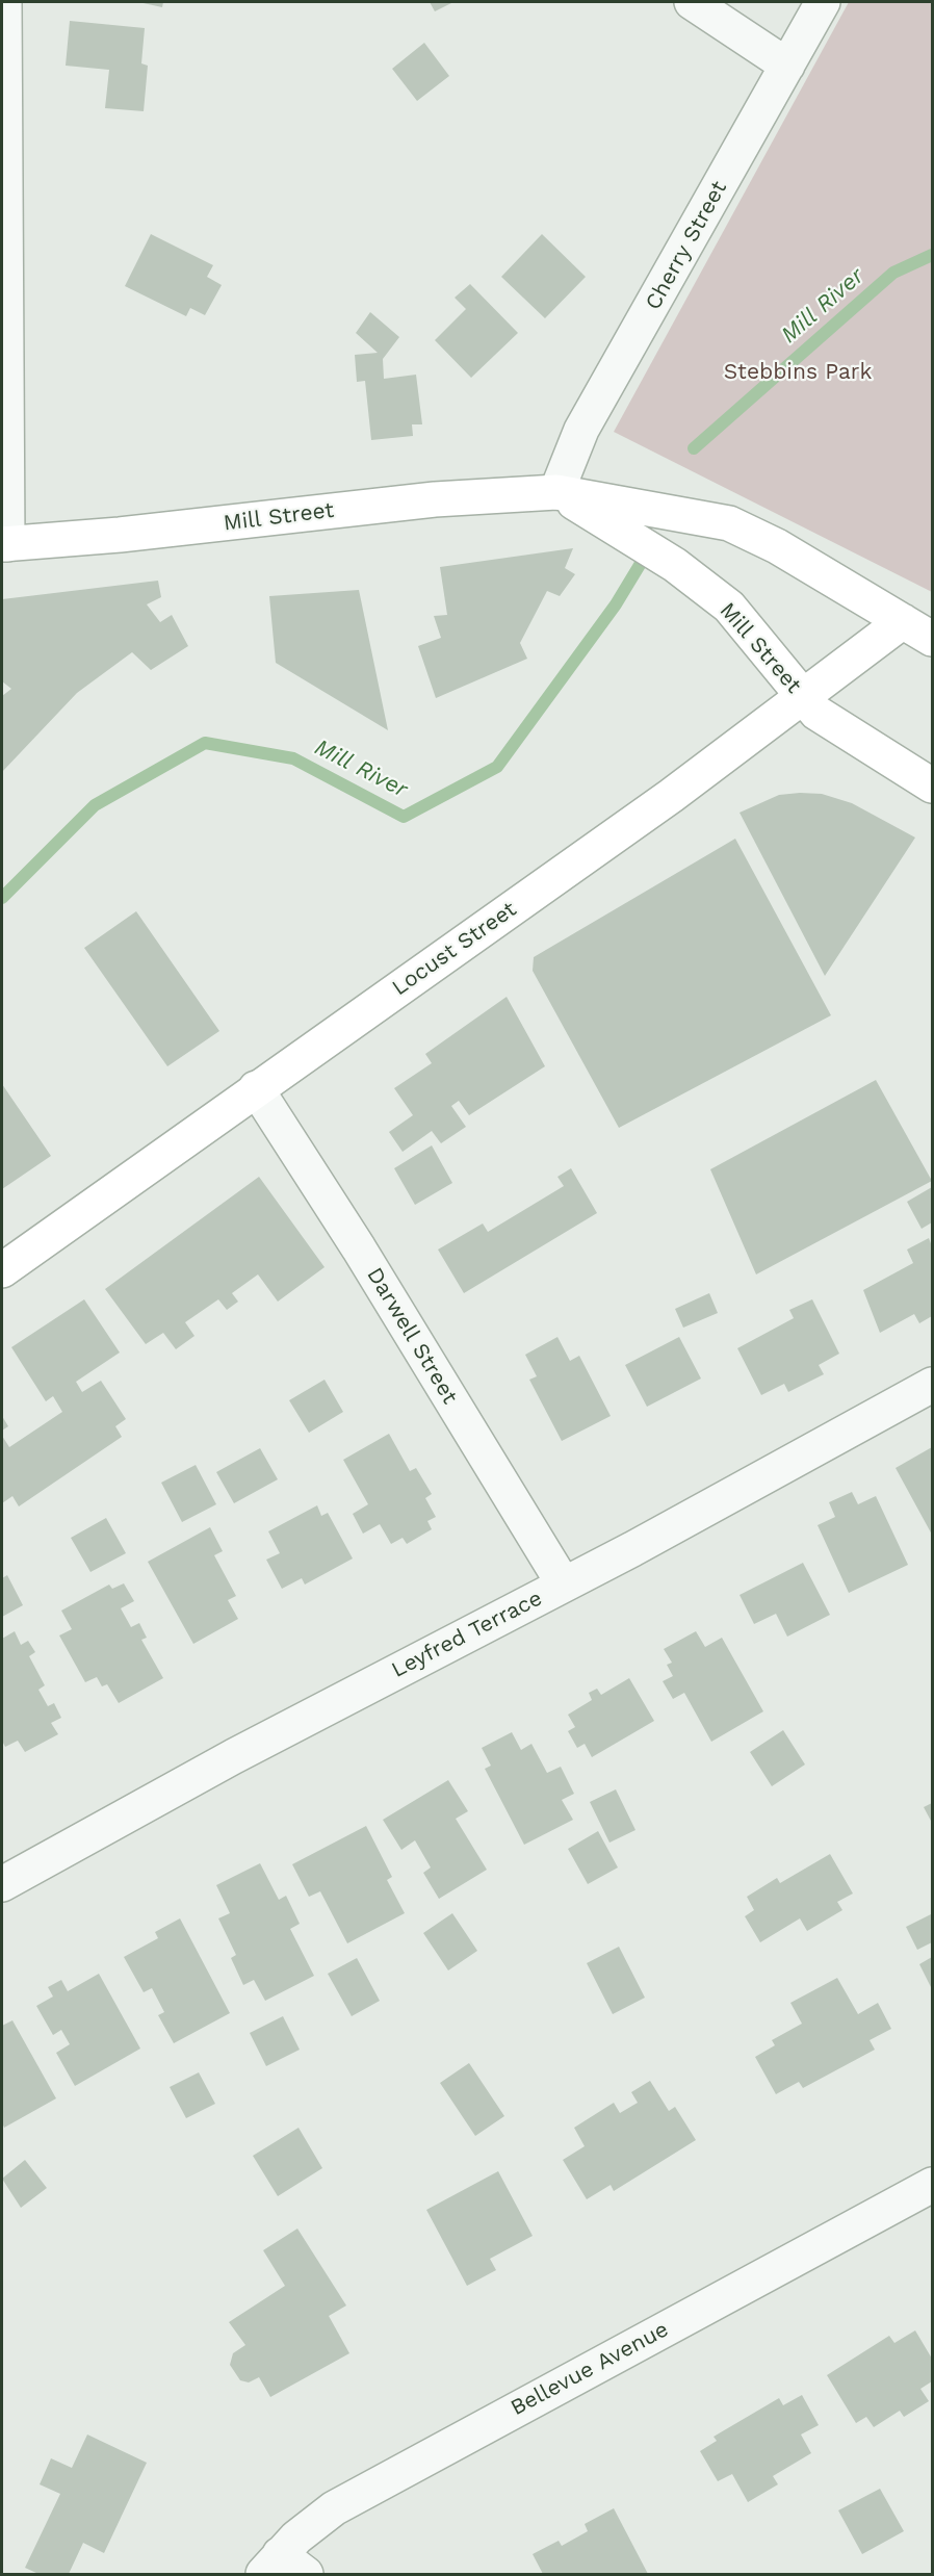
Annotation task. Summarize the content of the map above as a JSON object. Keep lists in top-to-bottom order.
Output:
{
  "streets": {
    "main road": ["Mill Street", "Locust Street"],
    "street": [
      "Cherry Street",
      "Darwell Street",
      "Leyfred Terrace",
      "Bellevue Avenue"
    ]
  },
  "crossings": [
    ["Cherry Street", "Mill Street"],
    ["Mill Street", "Locust Street"],
    ["Locust Street", "Darwell Street"],
    ["Darwell Street", "Leyfred Terrace"]
  ],
  "water": ["Mill River"],
  "parks": ["Stebbins Park"]
}
